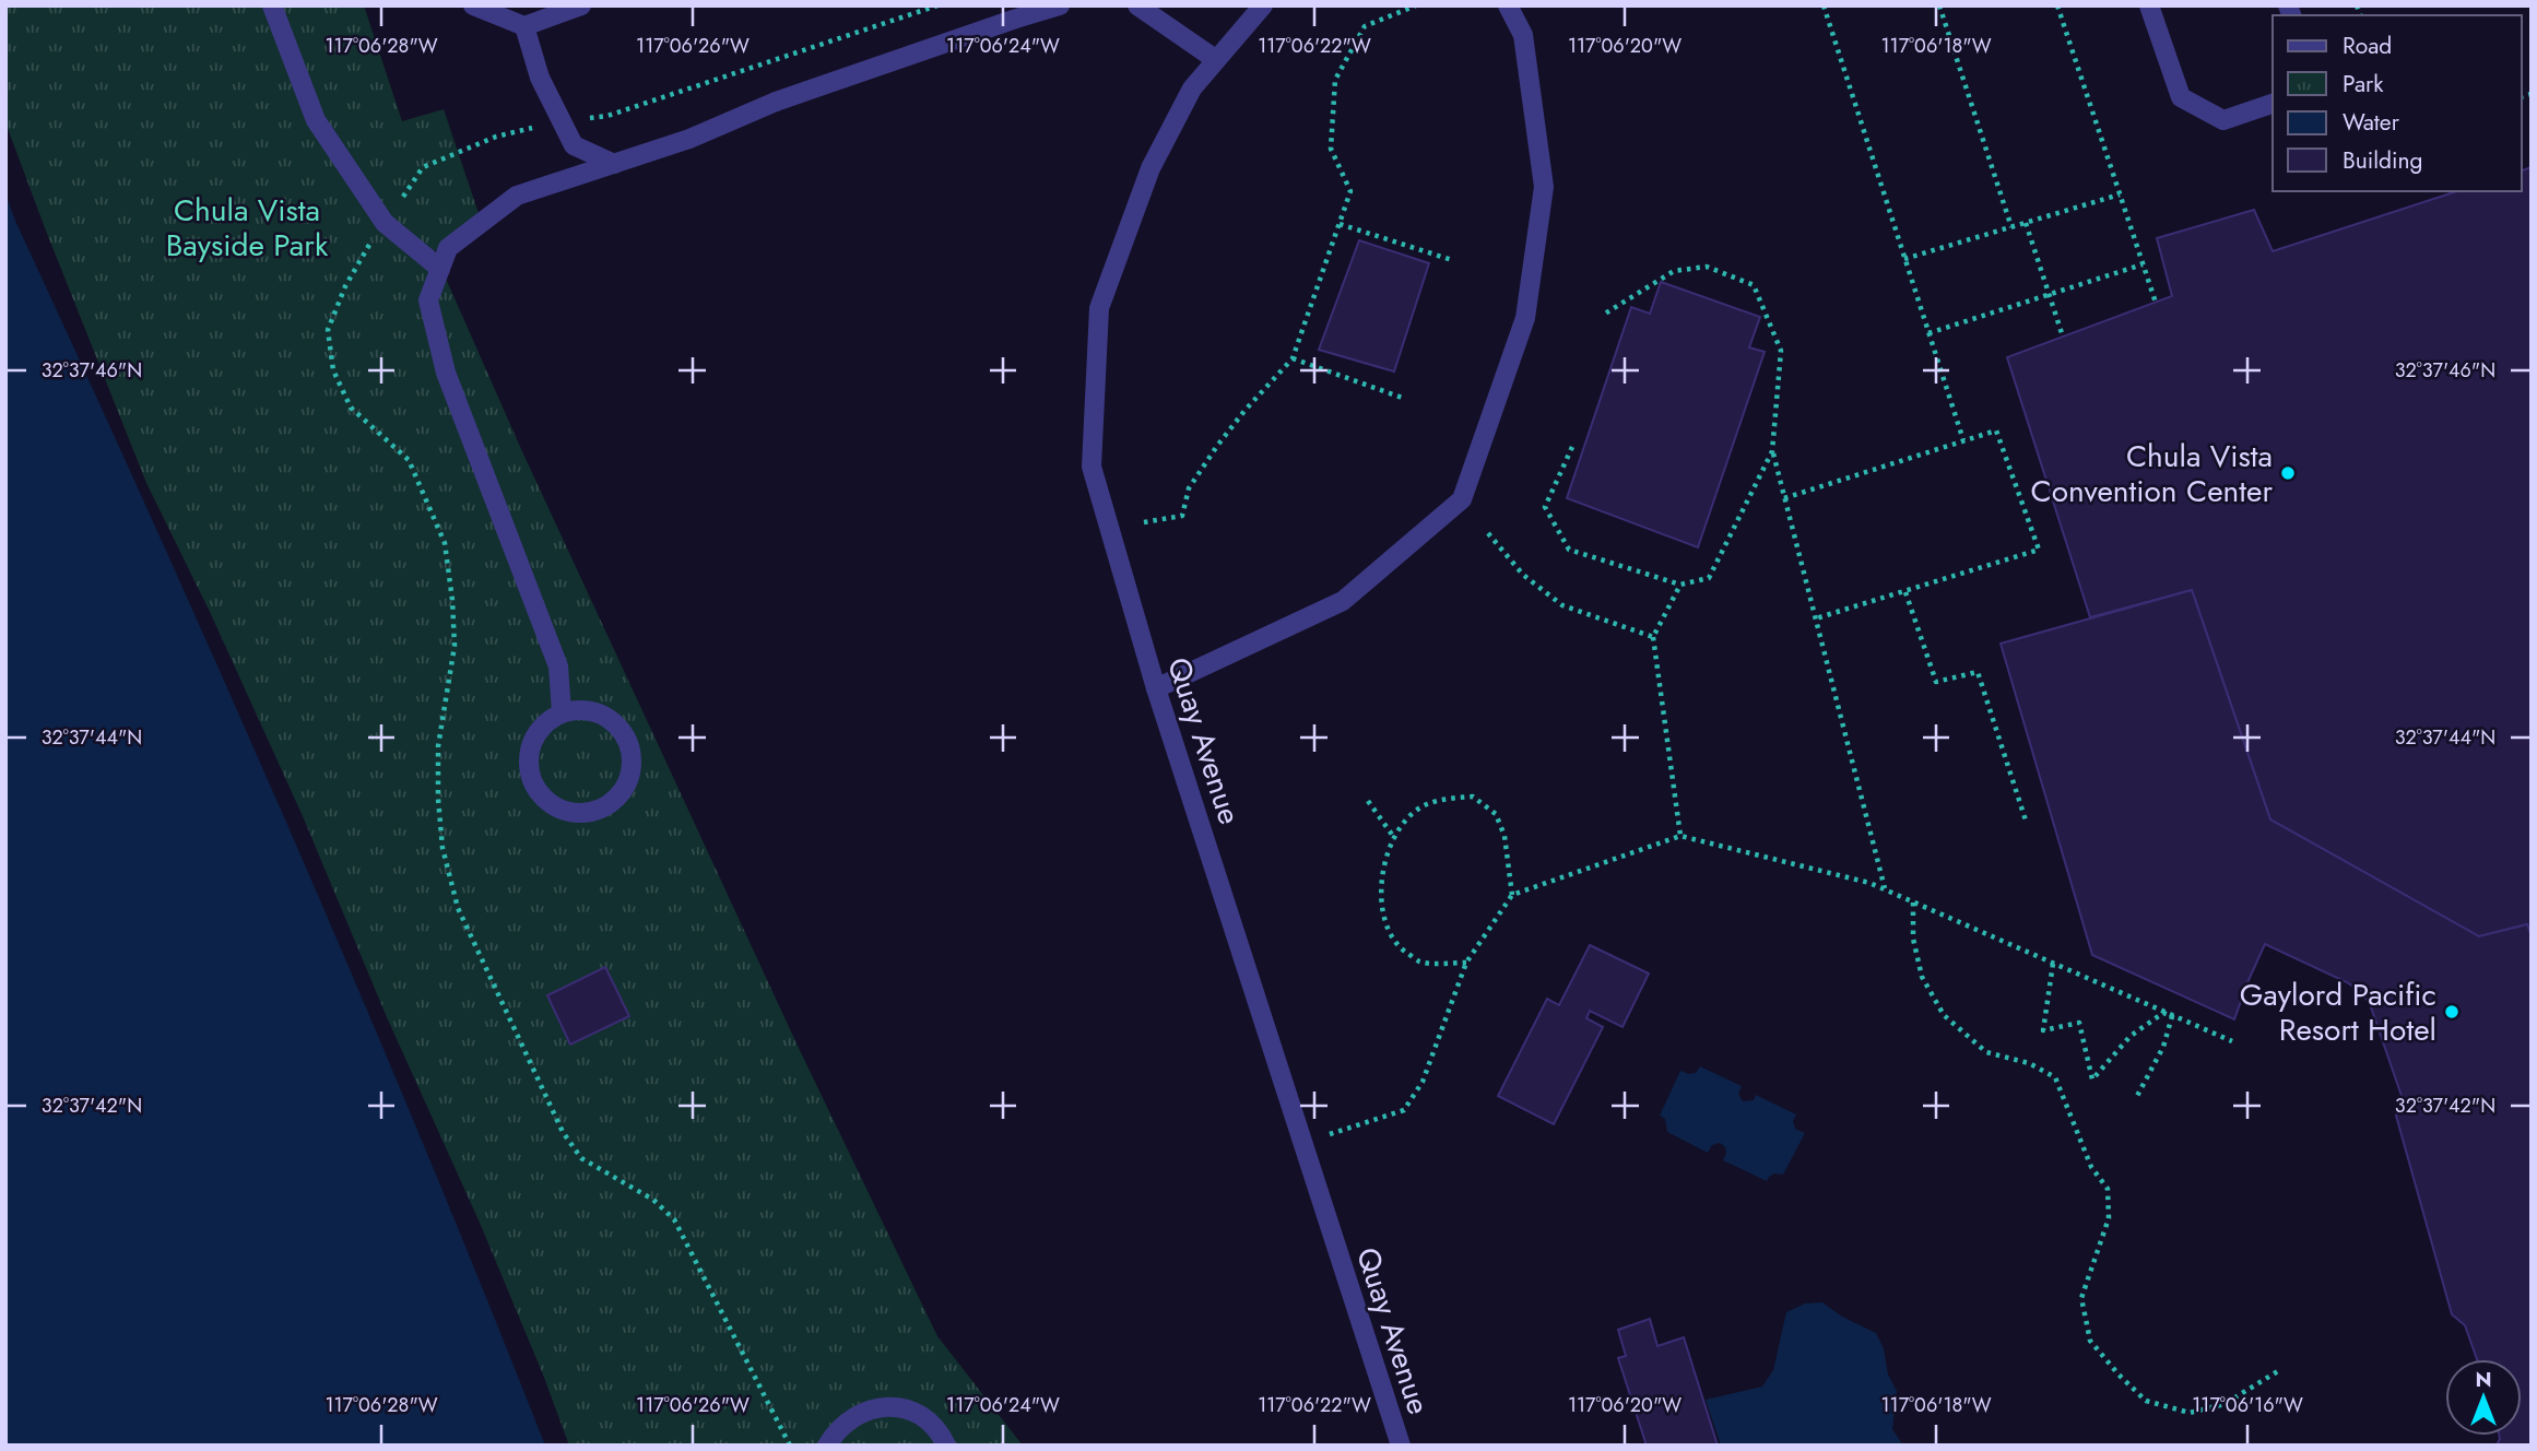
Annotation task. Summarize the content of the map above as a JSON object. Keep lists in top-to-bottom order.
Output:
{
  "streets": {
    "street": ["Quay Avenue"]
  },
  "parks": ["Chula Vista Bayside Park"],
  "places": ["Chula Vista Convention Center", "Gaylord Pacific Resort Hotel"],
  "legend": [
    "Road",
    "Park",
    "Water",
    "Building"
  ],
  "north": "top",
  "coordinates": [
    "117°06'28\"W",
    "117°06'26\"W",
    "117°06'24\"W",
    "117°06'22\"W",
    "117°06'20\"W",
    "117°06'18\"W",
    "32°37'46\"N",
    "32°37'44\"N",
    "32°37'42\"N",
    "117°06'16\"W"
  ]
}
